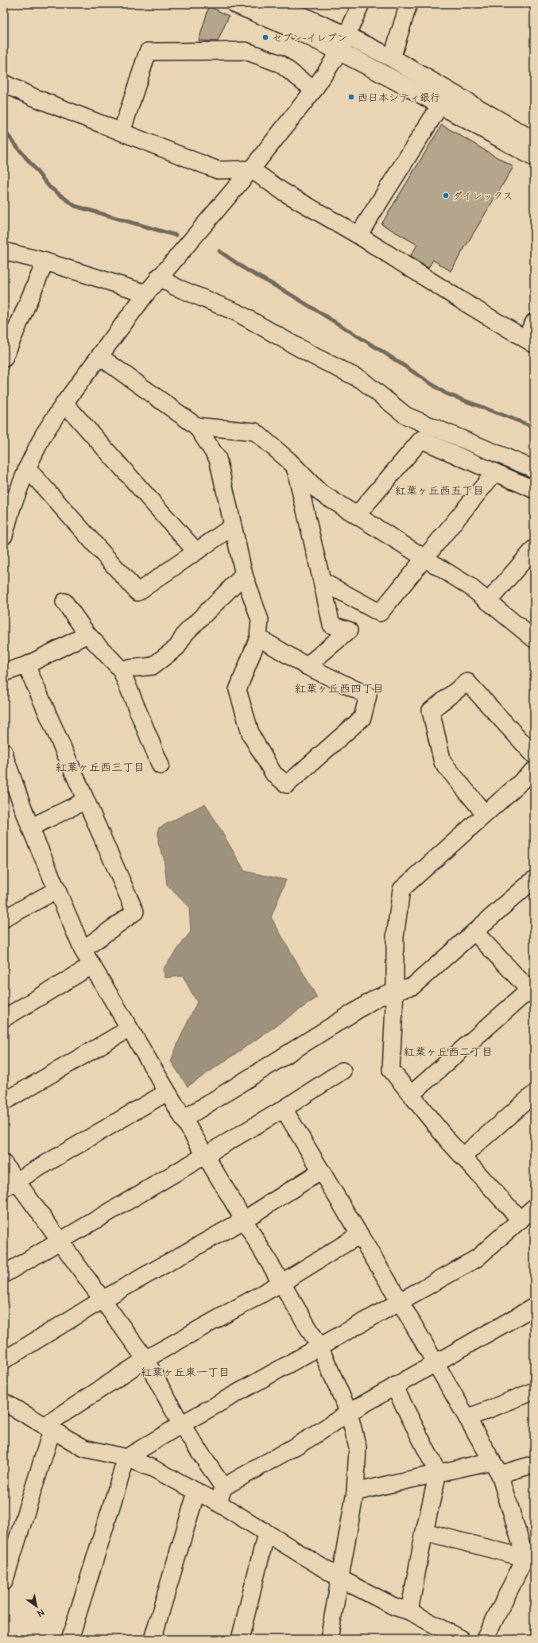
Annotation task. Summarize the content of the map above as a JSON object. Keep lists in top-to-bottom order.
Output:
{
  "districts": [
    "紅葉ヶ丘西五丁目",
    "紅葉ヶ丘西四丁目",
    "紅葉ヶ丘西三丁目",
    "紅葉ヶ丘西二丁目",
    "紅葉ヶ丘東一丁目"
  ],
  "places": ["セブン-イレブン", "西日本シティ銀行", "ダイレックス"],
  "north": "bottom right"
}
